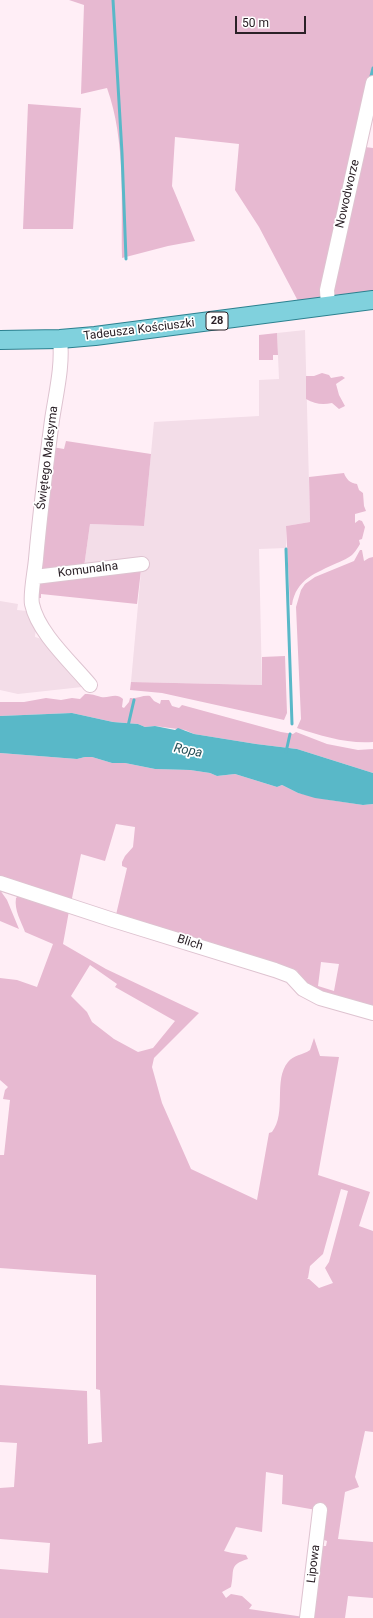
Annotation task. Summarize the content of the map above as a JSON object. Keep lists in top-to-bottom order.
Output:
{
  "streets": {
    "main road": ["28", "Tadeusza Kościuszki"],
    "street": [
      "Nowodworze",
      "Świętego Maksyma",
      "Komunalna",
      "Blich",
      "Lipowa"
    ]
  },
  "crossings": [
    ["Nowodworze", "Tadeusza Kościuszki"],
    ["Tadeusza Kościuszki", "Świętego Maksyma"],
    ["Świętego Maksyma", "Komunalna"]
  ],
  "water": ["Ropa"],
  "scale_bar": "50 m"
}
